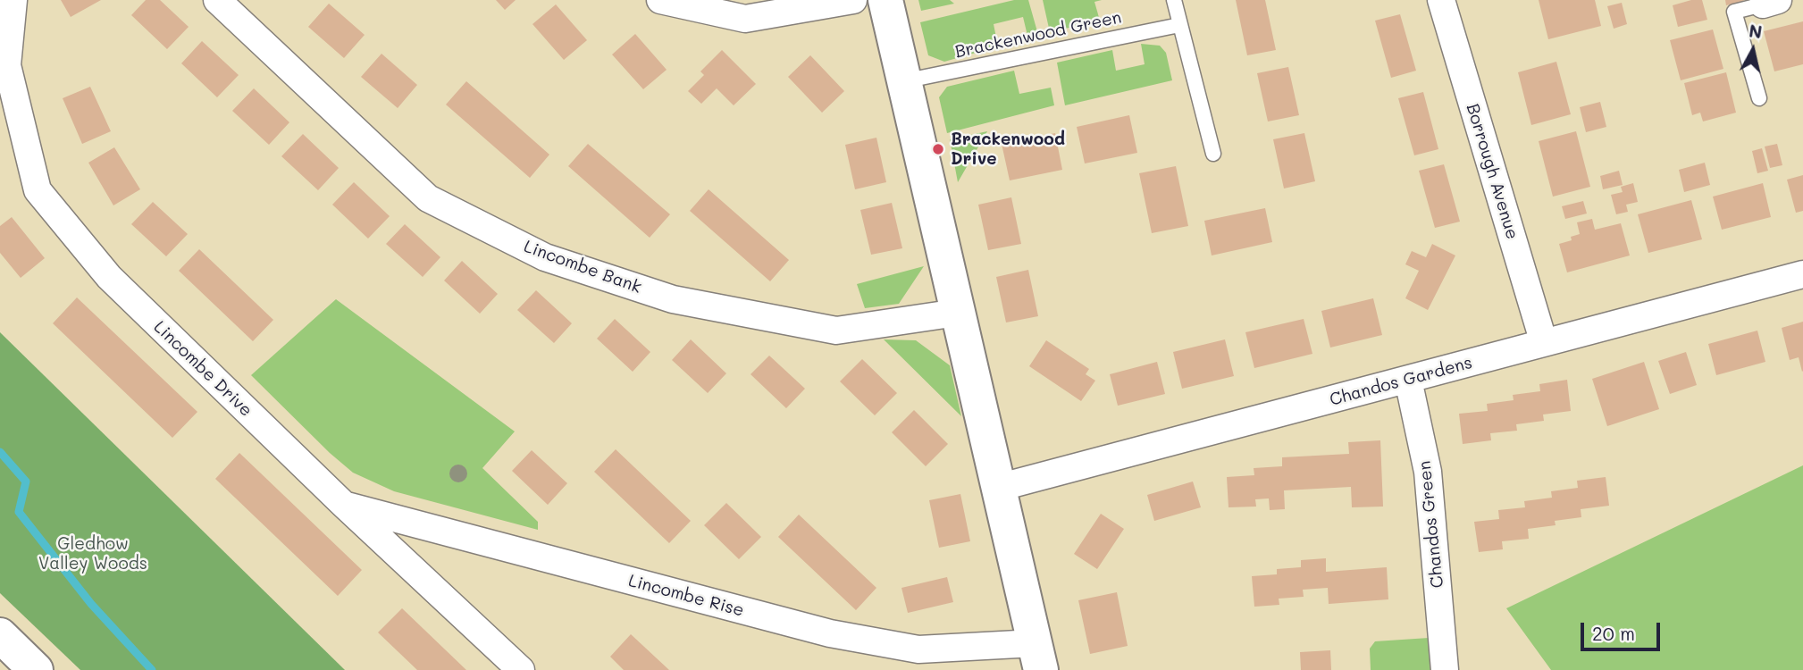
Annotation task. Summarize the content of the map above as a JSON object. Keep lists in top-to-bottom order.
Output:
{
  "streets": {
    "street": [
      "Borrough Avenue",
      "Lincombe Bank",
      "Lincombe Drive",
      "Chandos Gardens",
      "Chandos Green",
      "Lincombe Rise"
    ],
    "lane": ["Brackenwood Green"]
  },
  "crossings": [
    ["Borrough Avenue", "Chandos Gardens"],
    ["Lincombe Drive", "Lincombe Rise"],
    ["Chandos Gardens", "Chandos Green"]
  ],
  "parks": ["Gledhow Valley Woods"],
  "places": ["Brackenwood Drive"],
  "scale_bar": "20 m",
  "north": "top"
}
